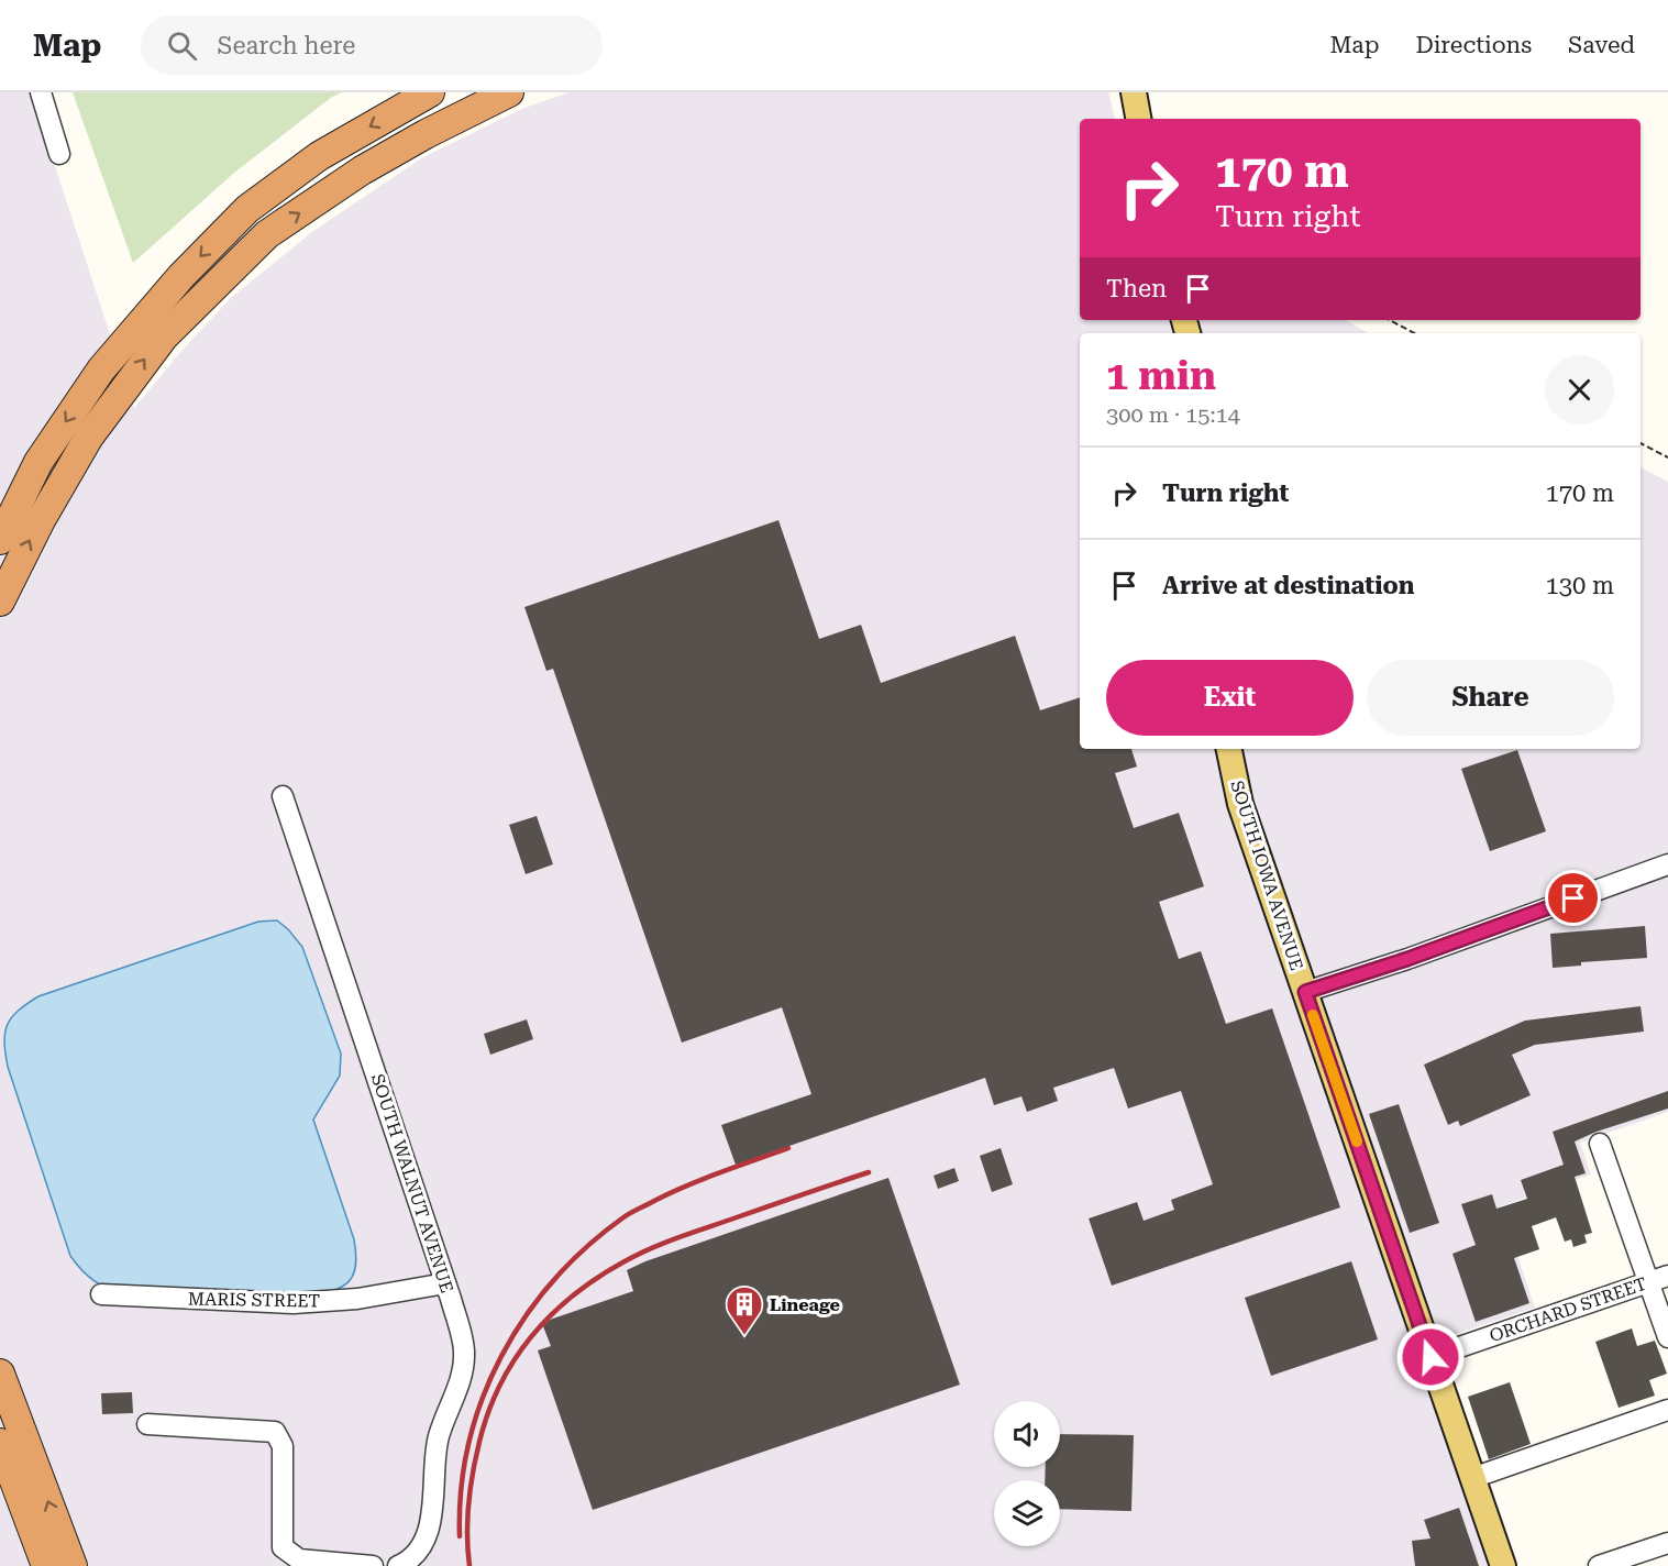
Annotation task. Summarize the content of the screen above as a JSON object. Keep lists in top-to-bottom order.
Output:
{
  "streets": {
    "main road": ["SOUTH IOWA AVENUE"],
    "street": ["SOUTH WALNUT AVENUE", "MARIS STREET", "ORCHARD STREET"]
  },
  "crossings": [
    ["SOUTH IOWA AVENUE", "ORCHARD STREET"],
    ["SOUTH WALNUT AVENUE", "MARIS STREET"]
  ],
  "places": {
    "building": ["Lineage"]
  },
  "page": {
    "header": "Map",
    "search": "Search here",
    "nav": ["Map", "Directions", "Saved"],
    "turn": ["170 m", "Turn right"],
    "then": "Then",
    "heading": ["1 min", "300 m · 15:14"],
    "list": [
      {
        "name": "Turn right",
        "value": "170 m"
      },
      {
        "name": "Arrive at destination",
        "value": "130 m"
      }
    ],
    "buttons": ["Exit", "Share"]
  }
}
